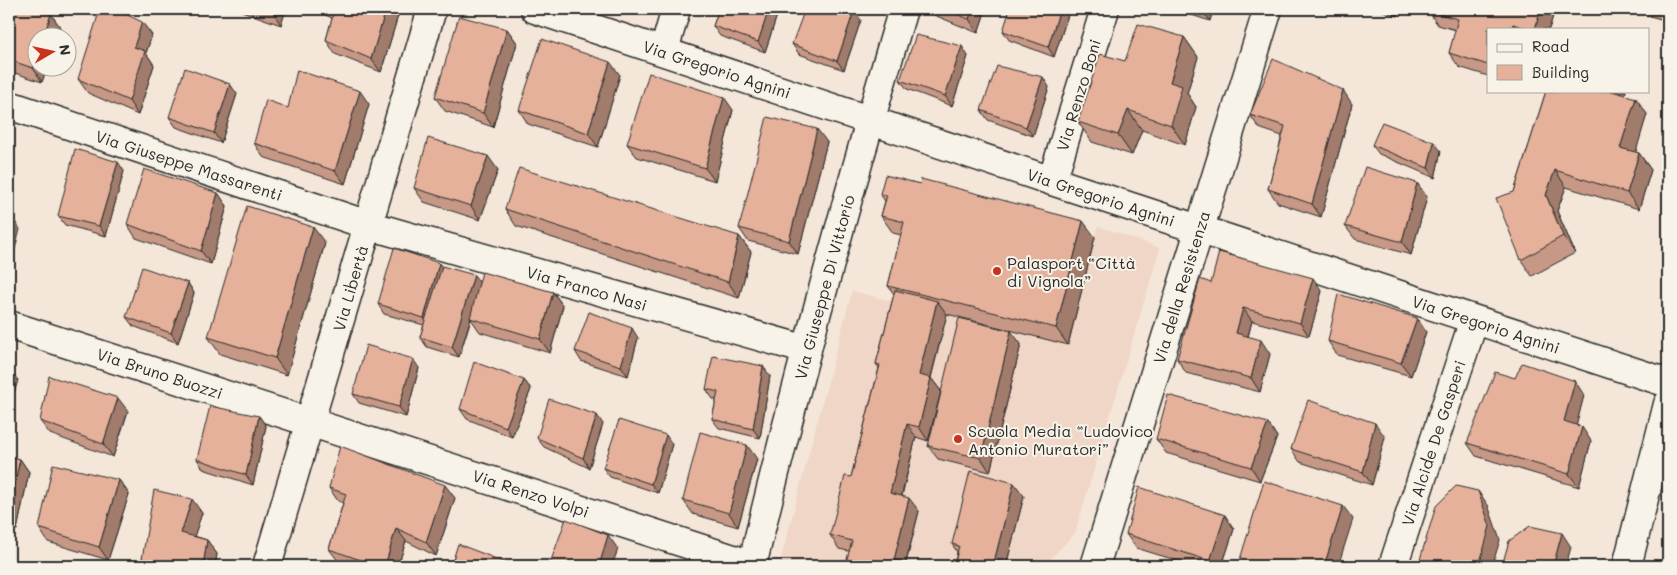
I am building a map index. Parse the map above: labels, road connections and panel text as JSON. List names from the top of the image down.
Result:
{
  "streets": {
    "street": [
      "Via Gregorio Agnini",
      "Via Renzo Boni",
      "Via Giuseppe Massarenti",
      "Via Giuseppe Di Vittorio",
      "Via della Resistenza",
      "Via Libertà",
      "Via Franco Nasi",
      "Via Bruno Buozzi",
      "Via Alcide De Gasperi",
      "Via Renzo Volpi"
    ]
  },
  "crossings": [
    ["Via Gregorio Agnini", "Via Renzo Boni"],
    ["Via Gregorio Agnini", "Via Giuseppe Di Vittorio"],
    ["Via Gregorio Agnini", "Via della Resistenza"],
    ["Via Gregorio Agnini", "Via Alcide De Gasperi"],
    ["Via Giuseppe Massarenti", "Via Libertà"],
    ["Via Giuseppe Massarenti", "Via Franco Nasi"],
    ["Via Giuseppe Di Vittorio", "Via Franco Nasi"],
    ["Via Giuseppe Di Vittorio", "Via Renzo Volpi"],
    ["Via Libertà", "Via Franco Nasi"],
    ["Via Libertà", "Via Bruno Buozzi"],
    ["Via Libertà", "Via Renzo Volpi"],
    ["Via Bruno Buozzi", "Via Renzo Volpi"]
  ],
  "places": ["Palasport “Città di Vignola”", "Scuola Media “Ludovico Antonio Muratori”"],
  "legend": ["Road", "Building"],
  "north": "right"
}
